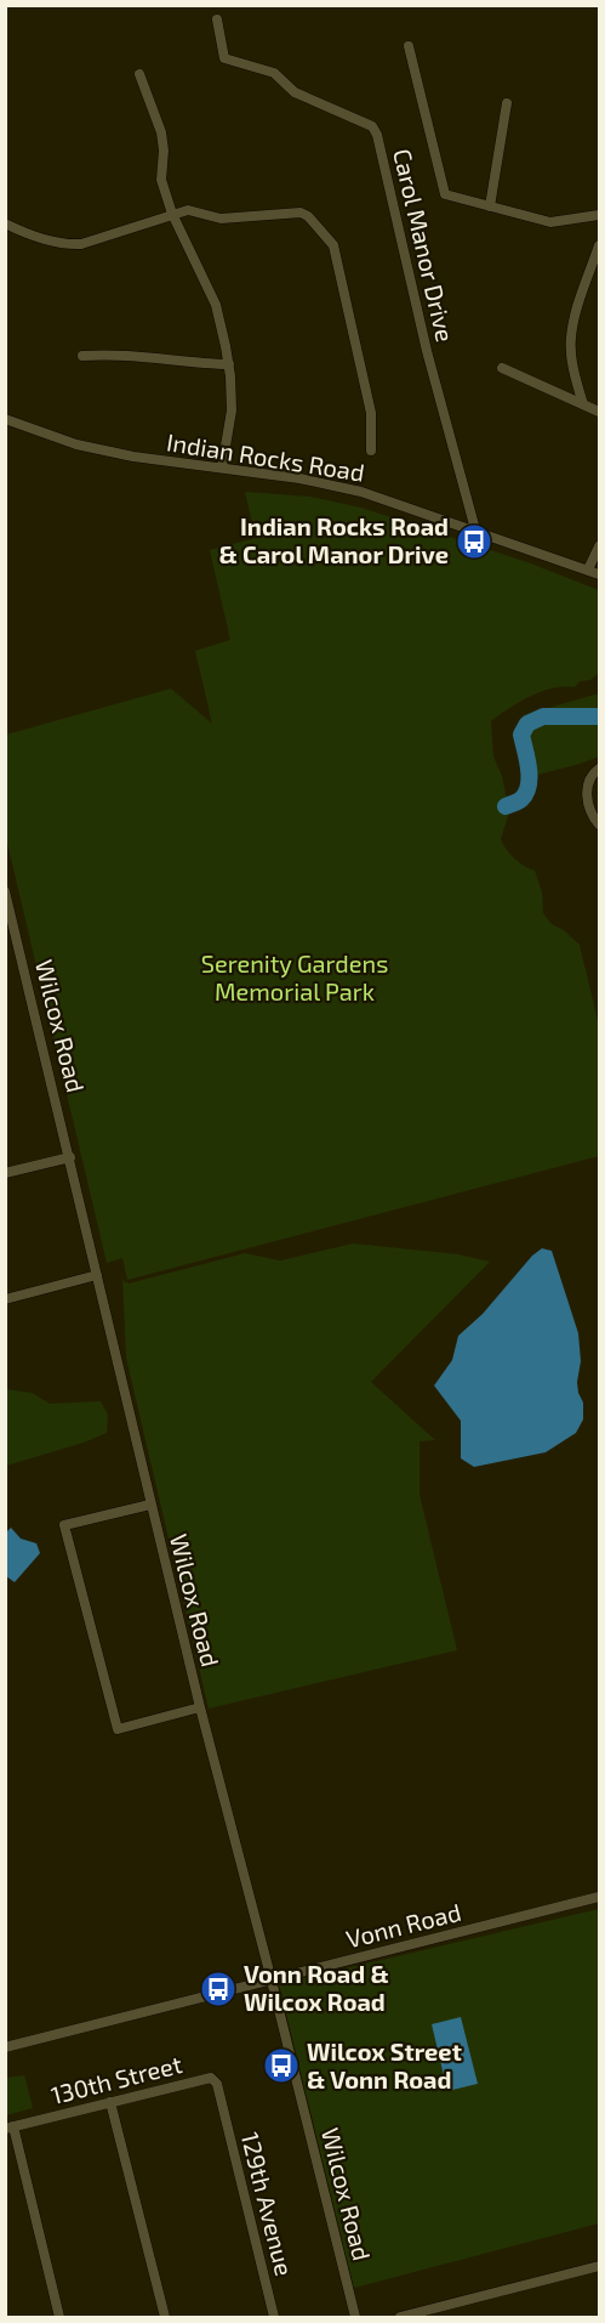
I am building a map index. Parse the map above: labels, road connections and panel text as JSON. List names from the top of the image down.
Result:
{
  "streets": {
    "street": [
      "Carol Manor Drive",
      "Indian Rocks Road",
      "Wilcox Road",
      "Vonn Road",
      "130th Street",
      "129th Avenue"
    ]
  },
  "crossings": [
    ["Carol Manor Drive", "Indian Rocks Road"],
    ["Wilcox Road", "Vonn Road"],
    ["130th Street", "129th Avenue"]
  ],
  "parks": ["Serenity Gardens Memorial Park"],
  "places": {
    "bus stop": ["Indian Rocks Road & Carol Manor Drive", "Vonn Road & Wilcox Road", "Wilcox Street & Vonn Road"]
  }
}
